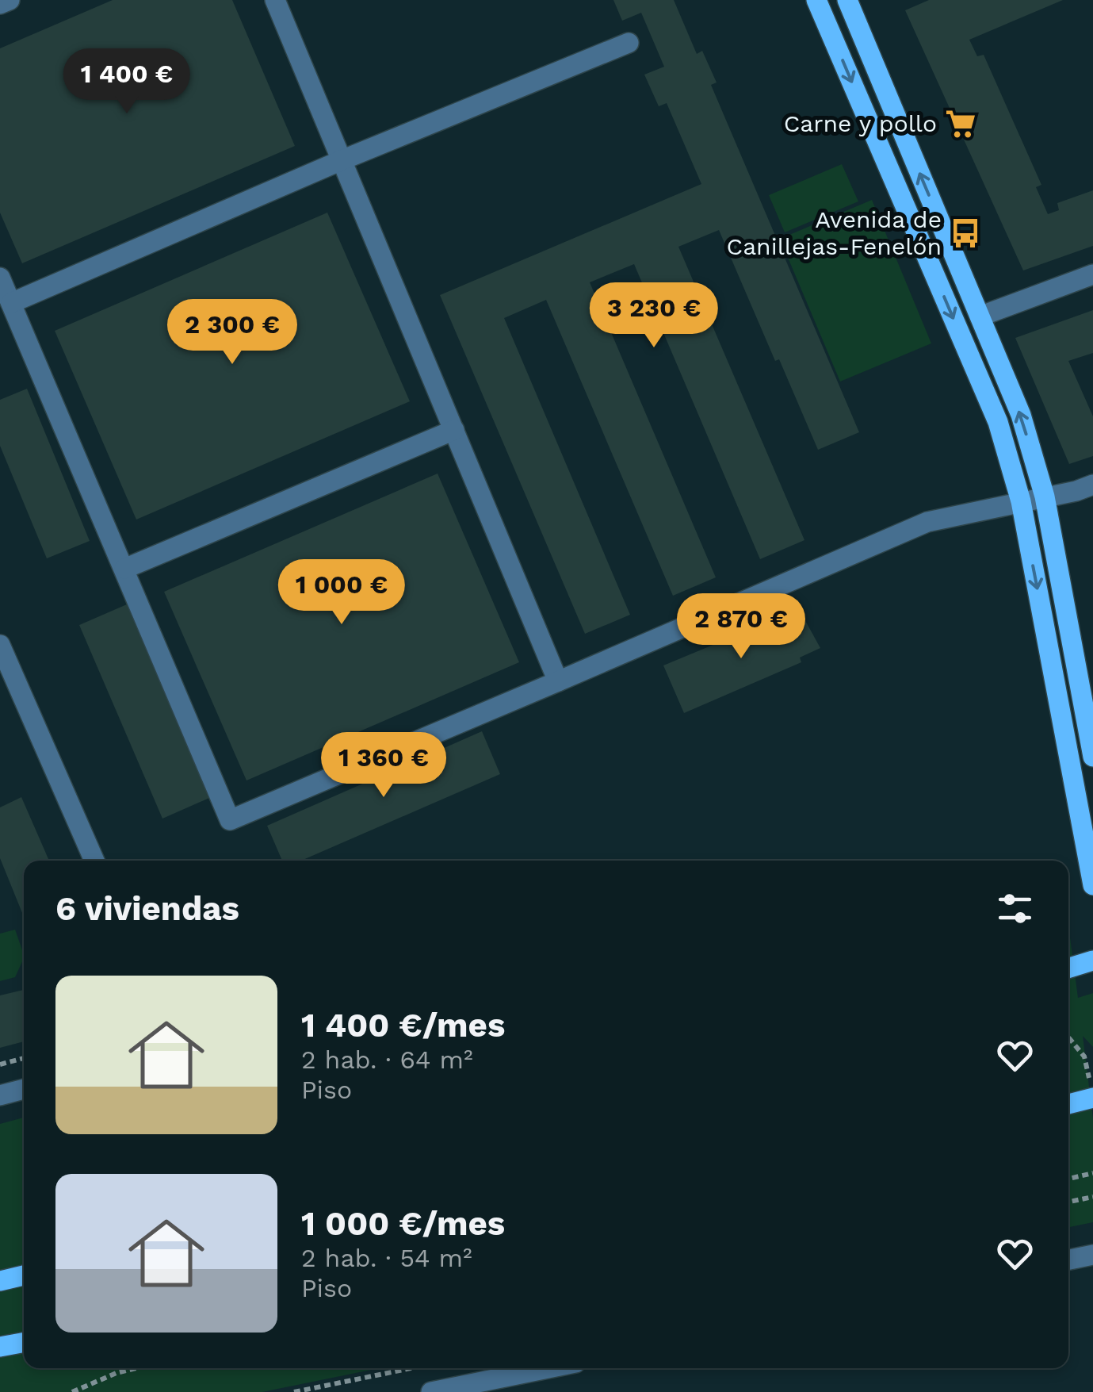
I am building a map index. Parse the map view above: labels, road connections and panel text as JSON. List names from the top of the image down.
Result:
{
  "places": {
    "supermarket": ["Carne y pollo"],
    "bus stop": ["Avenida de Canillejas-Fenelón"]
  },
  "page": {
    "price": [
      "1 400 €",
      "3 230 €",
      "2 300 €",
      "1 000 €",
      "2 870 €",
      "1 360 €"
    ],
    "heading": "6 viviendas",
    "list": [
      {
        "name": "1 400 €/mes",
        "note": "2 hab. · 64 m² · Piso"
      },
      {
        "name": "1 000 €/mes",
        "note": "2 hab. · 54 m² · Piso"
      }
    ]
  }
}
